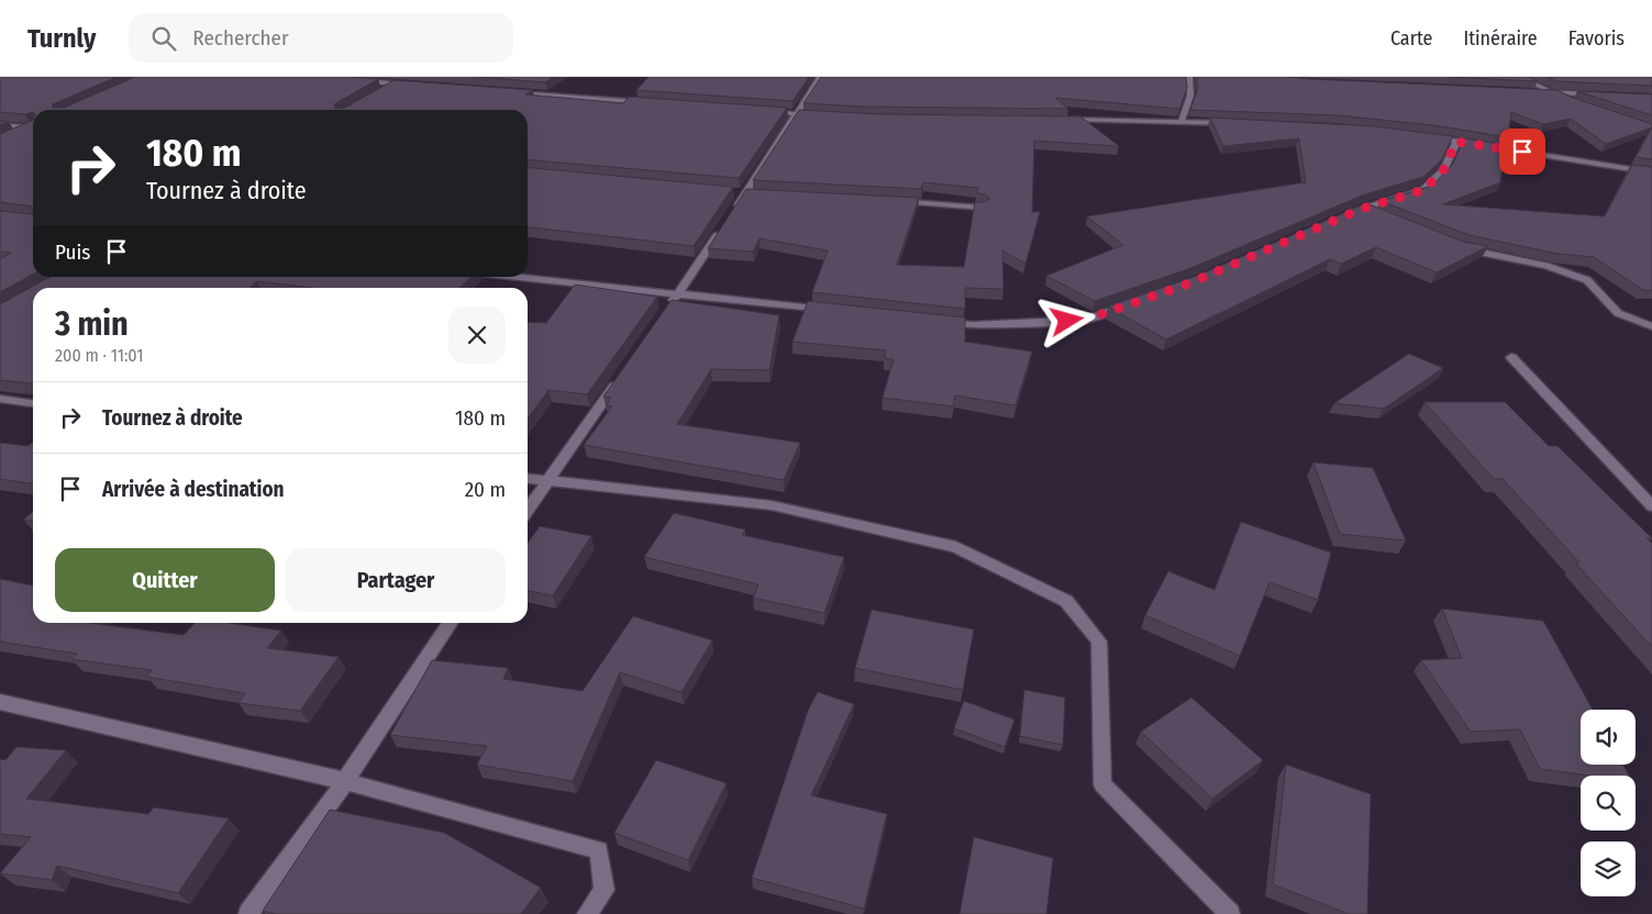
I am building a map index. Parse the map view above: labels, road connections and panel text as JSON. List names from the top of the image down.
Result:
{
  "page": {
    "header": "Turnly",
    "search": "Rechercher",
    "nav": ["Carte", "Itinéraire", "Favoris"],
    "turn": ["180 m", "Tournez à droite"],
    "then": "Puis",
    "heading": ["3 min", "200 m · 11:01"],
    "list": [
      {
        "name": "Tournez à droite",
        "value": "180 m"
      },
      {
        "name": "Arrivée à destination",
        "value": "20 m"
      }
    ],
    "buttons": ["Quitter", "Partager"]
  }
}
